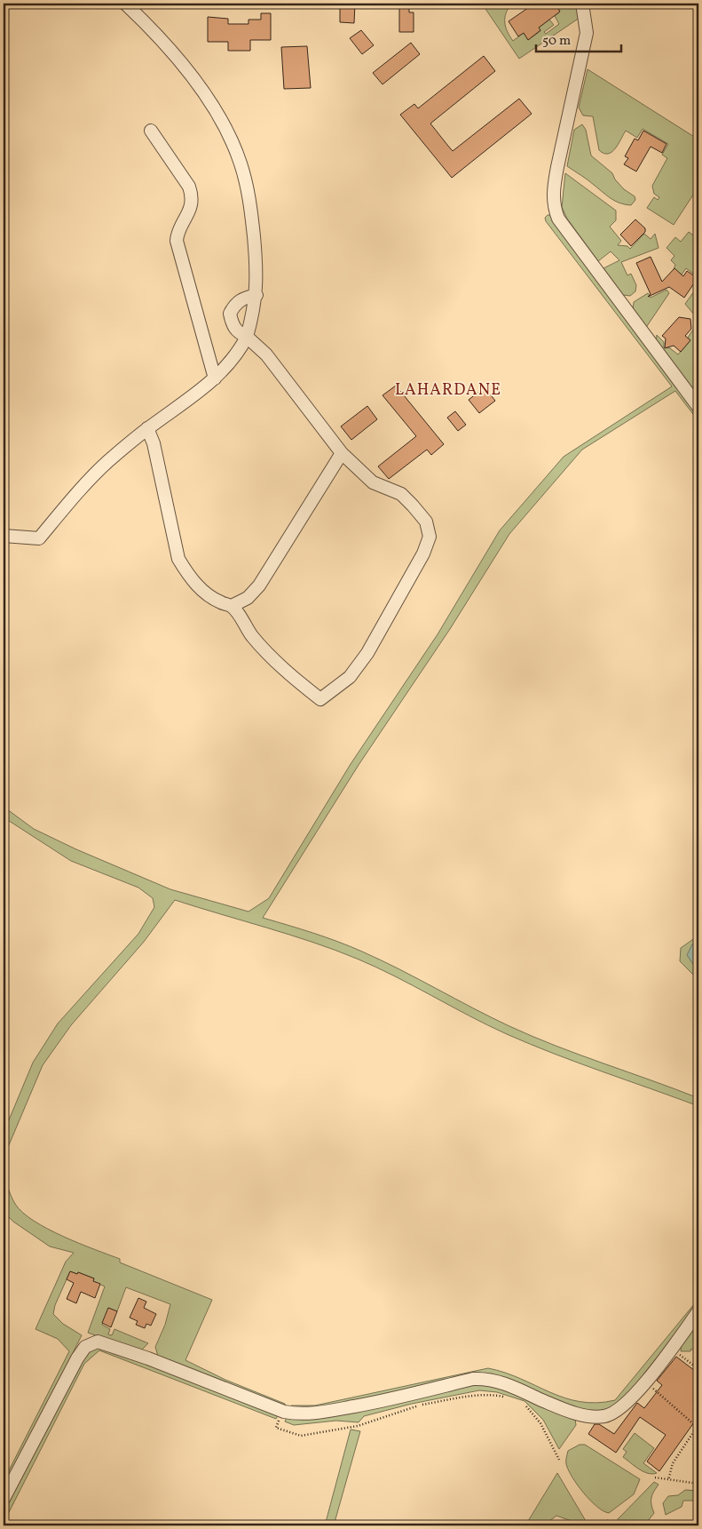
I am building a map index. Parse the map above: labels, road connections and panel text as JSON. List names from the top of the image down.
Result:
{
  "districts": ["LAHARDANE"],
  "scale_bar": "50 m"
}
